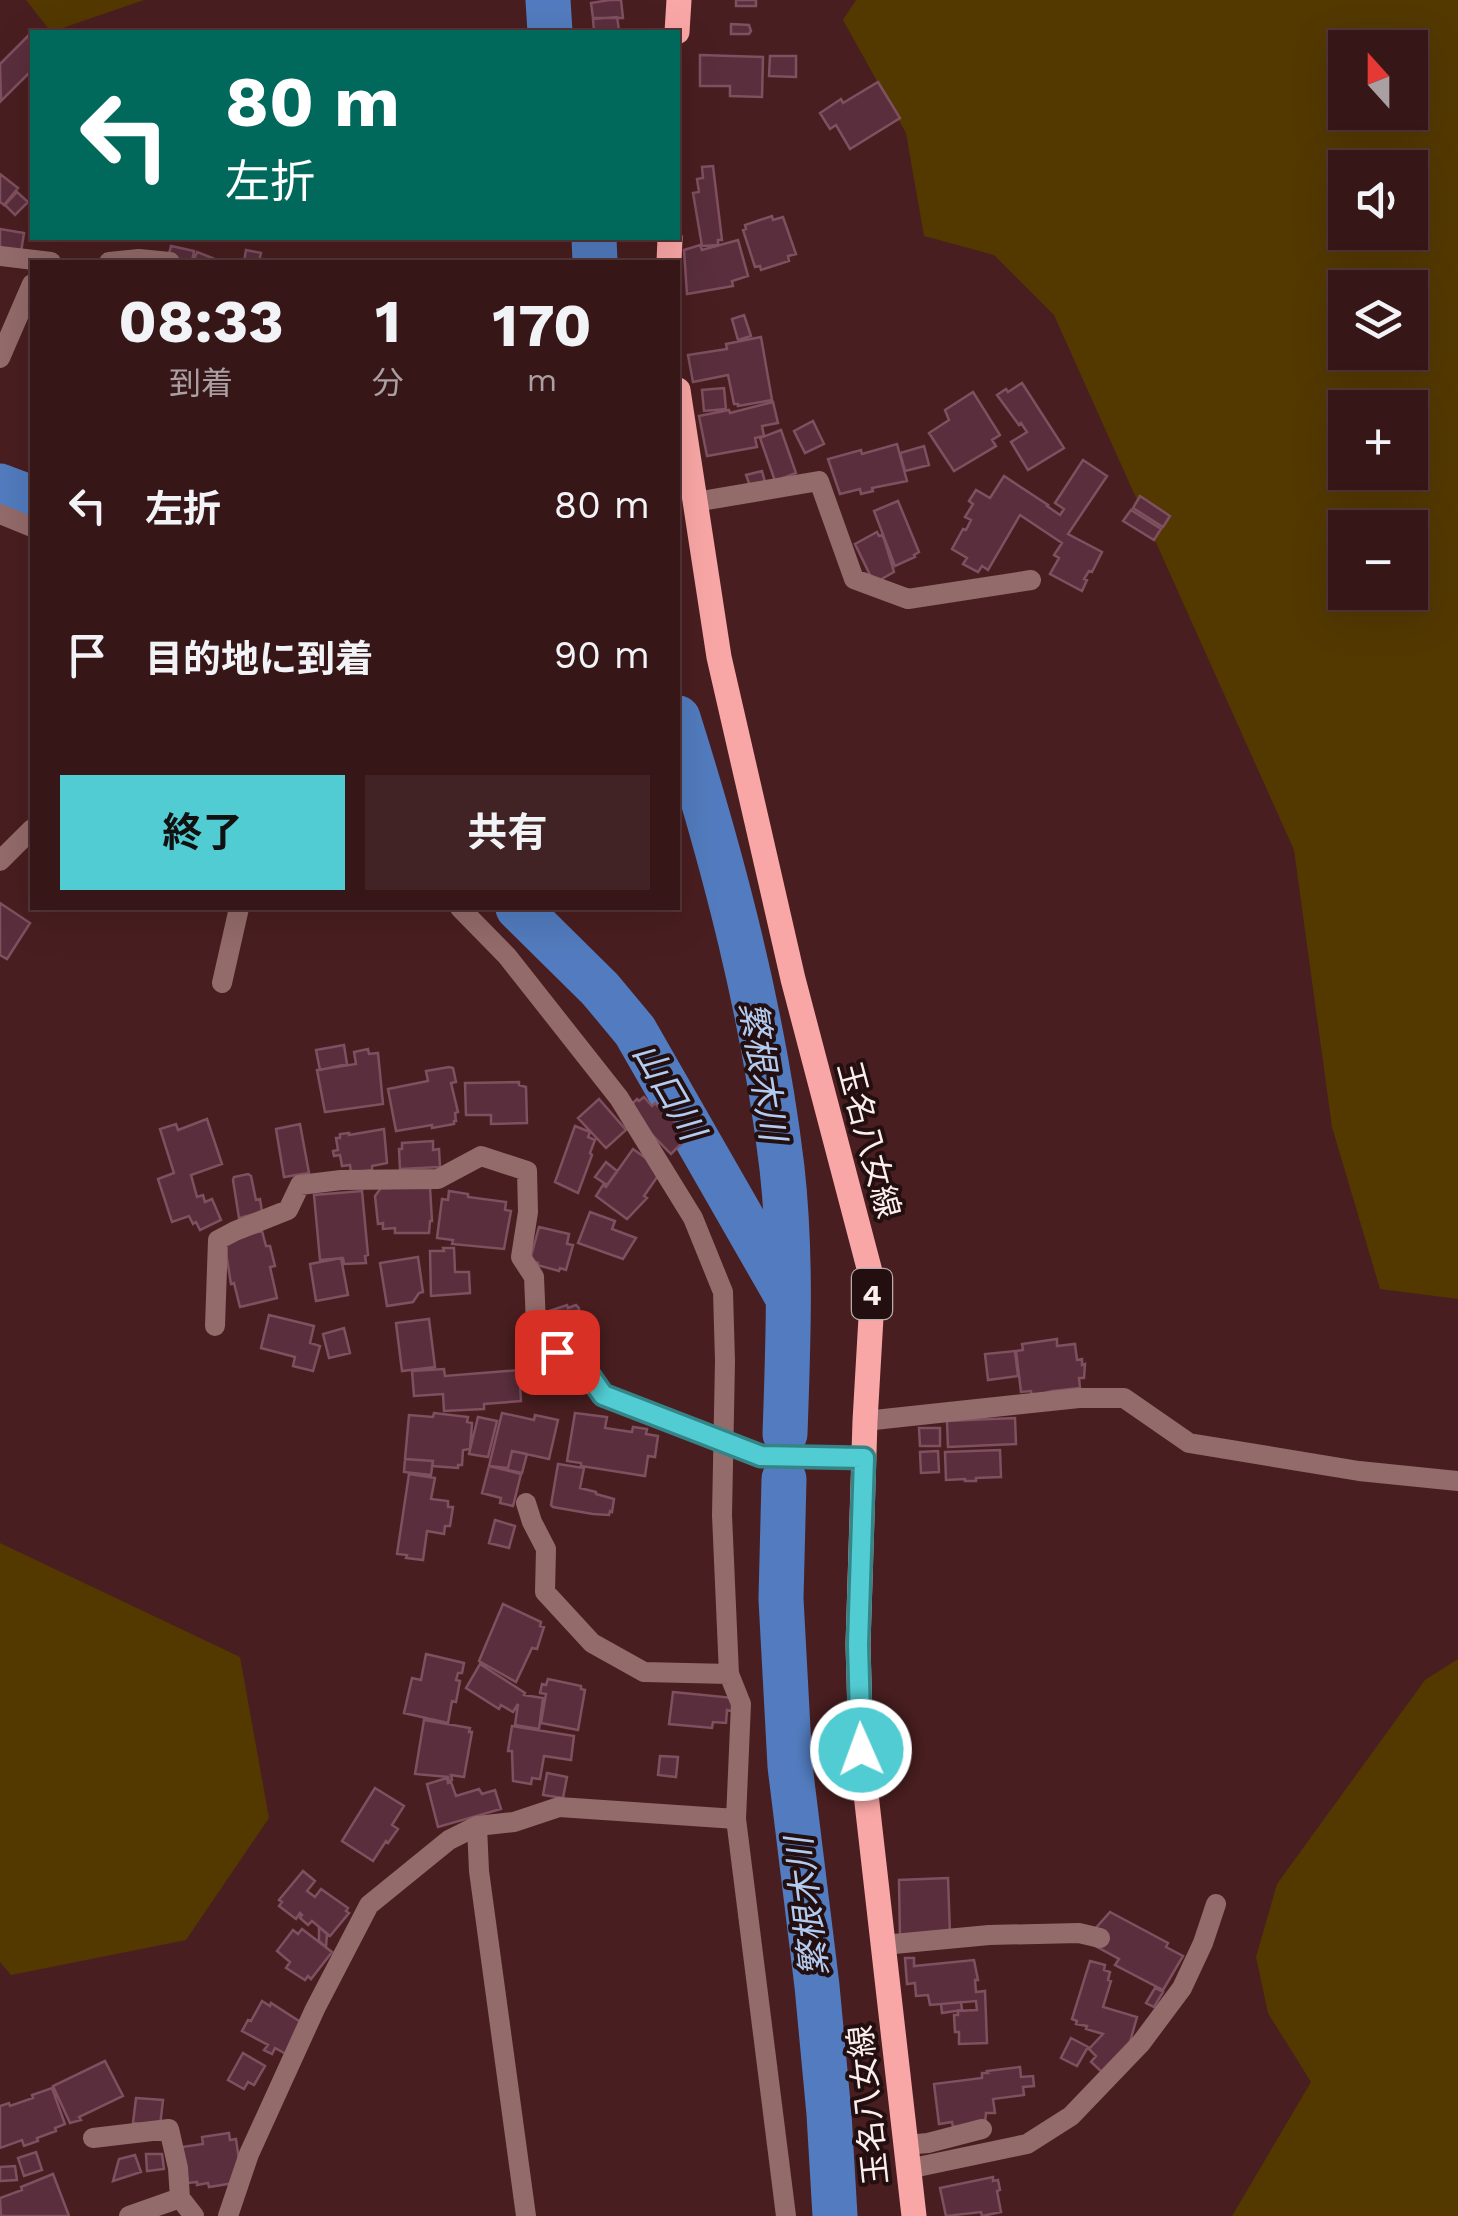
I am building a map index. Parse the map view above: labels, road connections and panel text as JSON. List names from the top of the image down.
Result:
{
  "streets": {
    "main road": ["玉名八女線", "4"]
  },
  "water": ["繁根木川", "山口川"],
  "north": "top",
  "page": {
    "map_buttons": ["+", "−"],
    "turn": ["80 m", "左折"],
    "eta": [
      "08:33",
      "到着",
      "1",
      "分",
      "170",
      "m"
    ],
    "list": [
      {
        "name": "左折",
        "value": "80 m"
      },
      {
        "name": "目的地に到着",
        "value": "90 m"
      }
    ],
    "buttons": ["終了", "共有"]
  }
}
